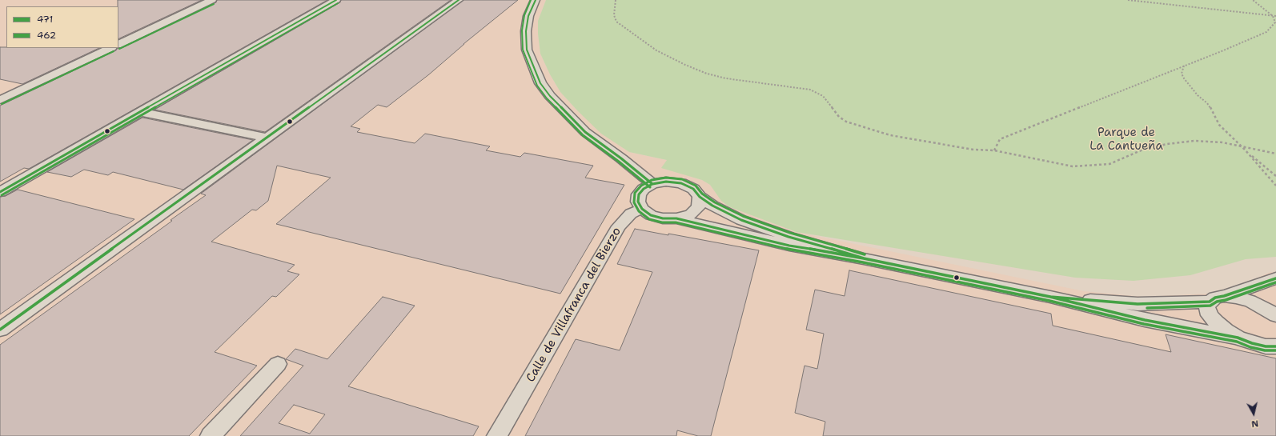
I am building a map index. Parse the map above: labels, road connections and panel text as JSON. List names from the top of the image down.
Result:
{
  "streets": {
    "street": ["Calle de Villafranca del Bierzo"]
  },
  "parks": ["Parque de La Cantueña"],
  "lines": ["transit line 471", "transit line 462"],
  "legend": ["471", "462"],
  "north": "bottom"
}
